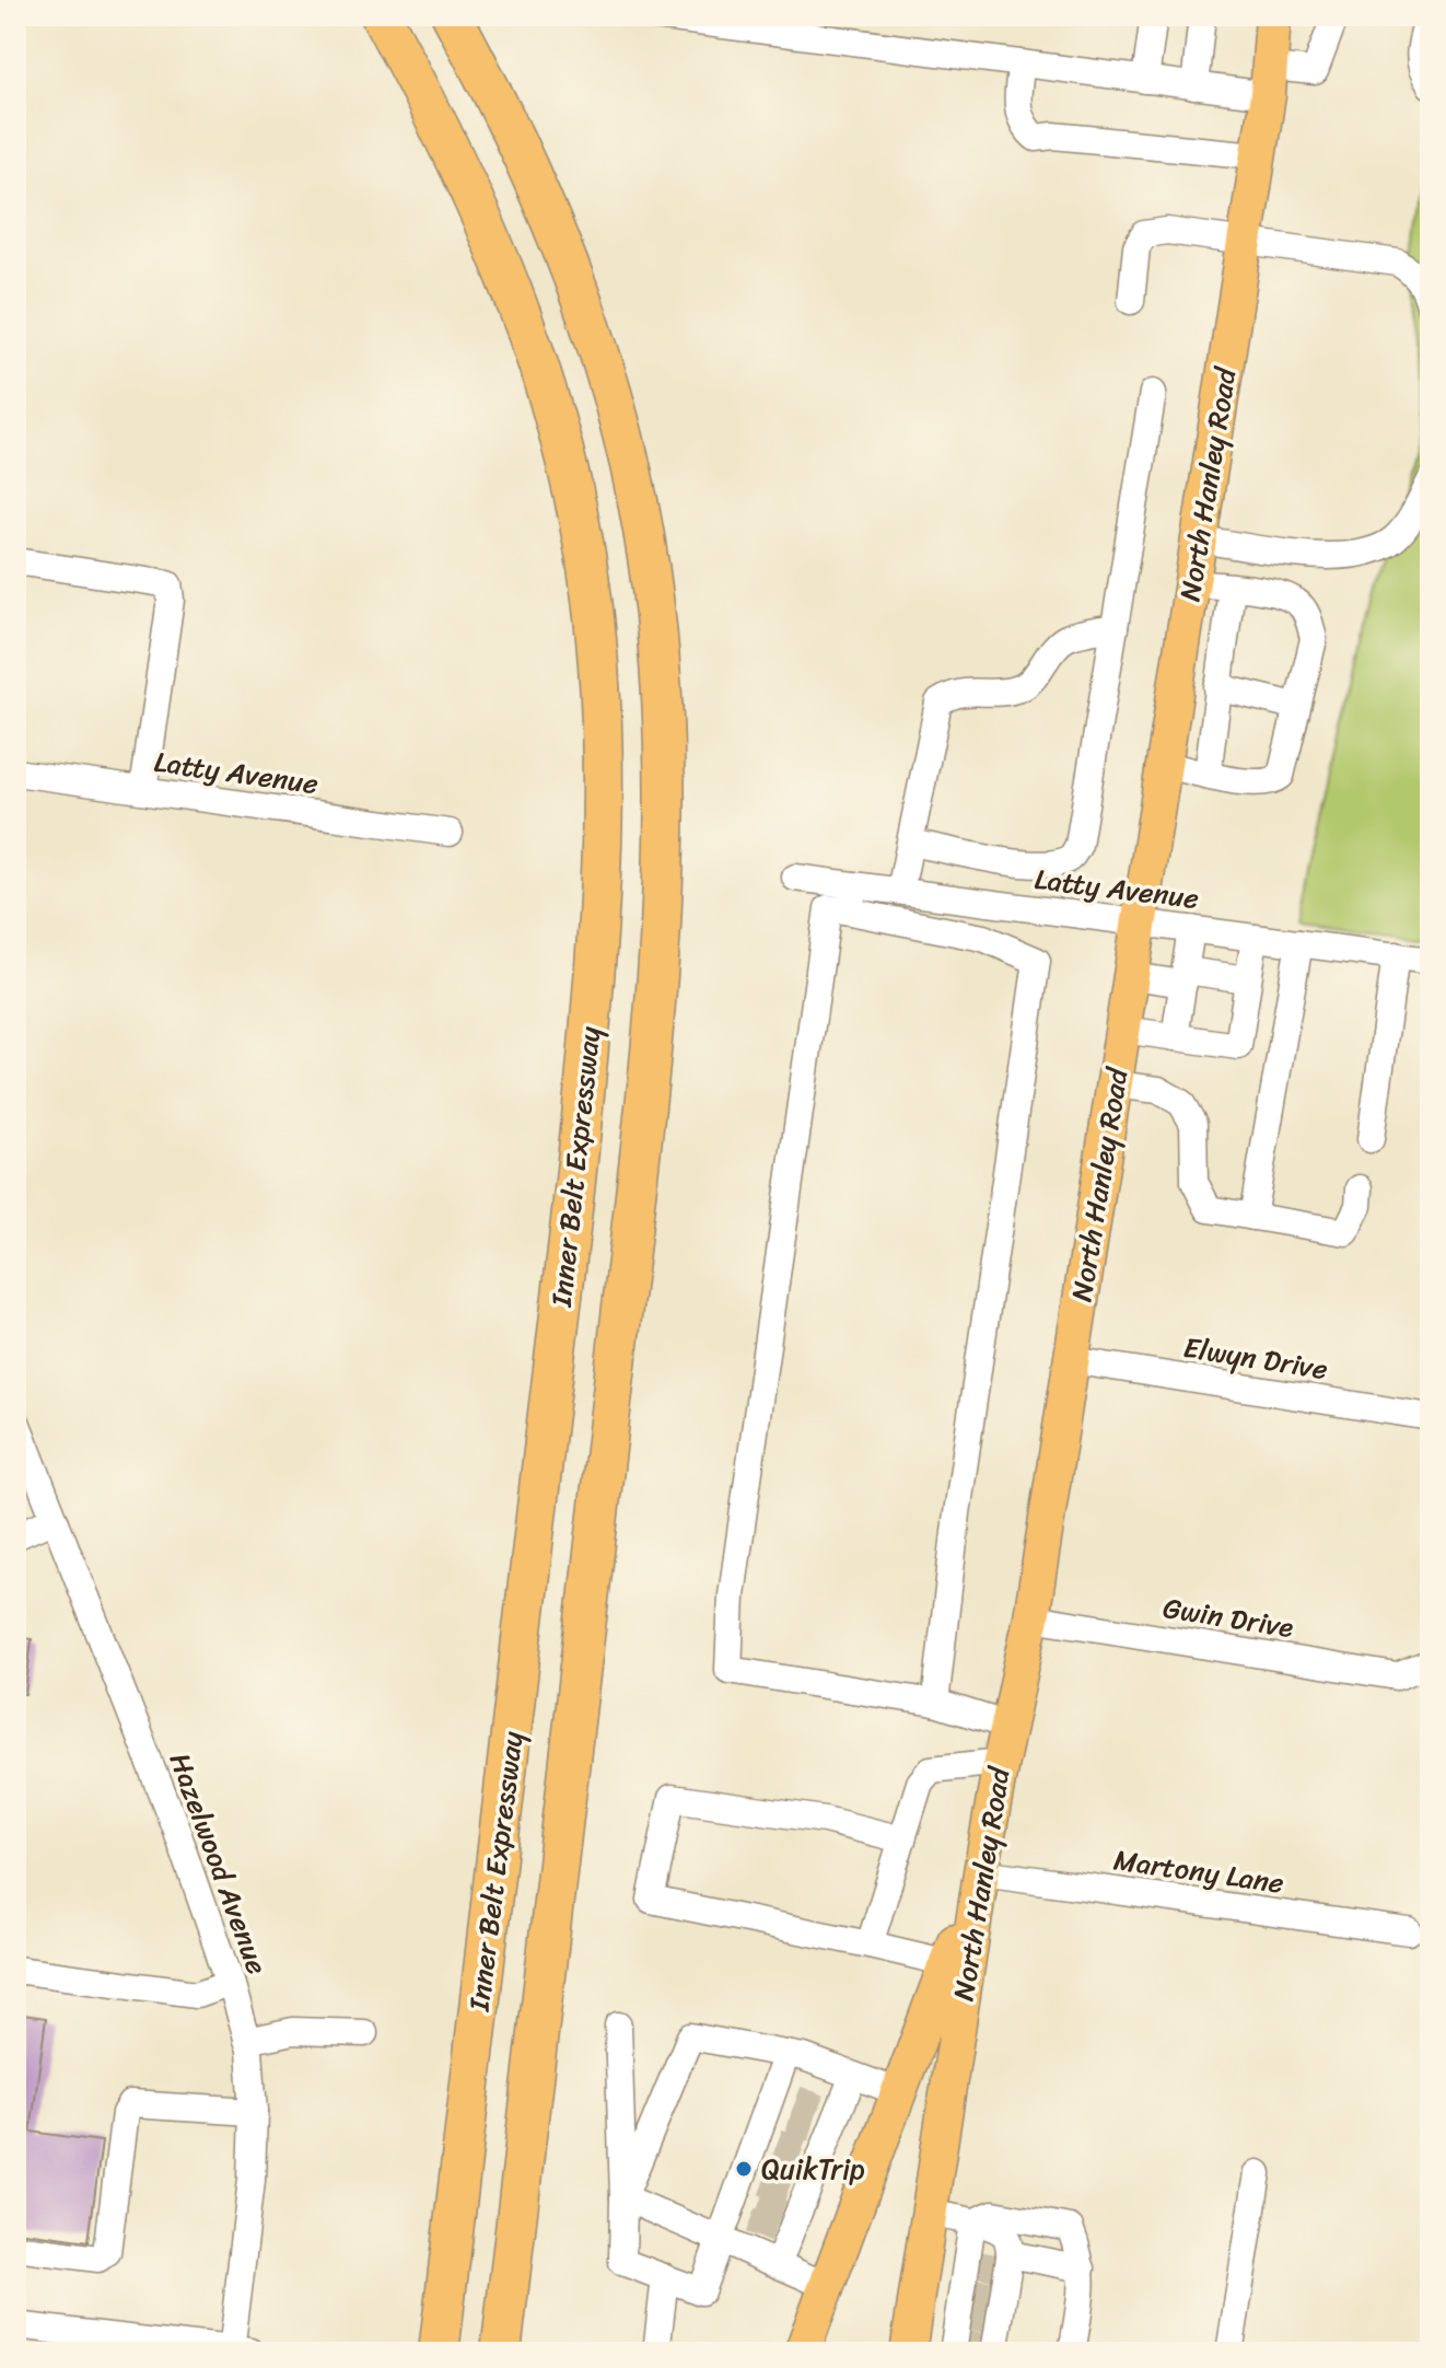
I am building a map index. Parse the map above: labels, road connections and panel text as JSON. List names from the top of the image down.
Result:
{
  "streets": {
    "highway": ["Inner Belt Expressway"],
    "main road": ["North Hanley Road"],
    "street": [
      "Latty Avenue",
      "Elwyn Drive",
      "Gwin Drive",
      "Hazelwood Avenue",
      "Martony Lane"
    ]
  },
  "crossings": [
    ["North Hanley Road", "Latty Avenue"],
    ["North Hanley Road", "Elwyn Drive"],
    ["North Hanley Road", "Gwin Drive"],
    ["North Hanley Road", "Martony Lane"]
  ],
  "places": ["QuikTrip"]
}
